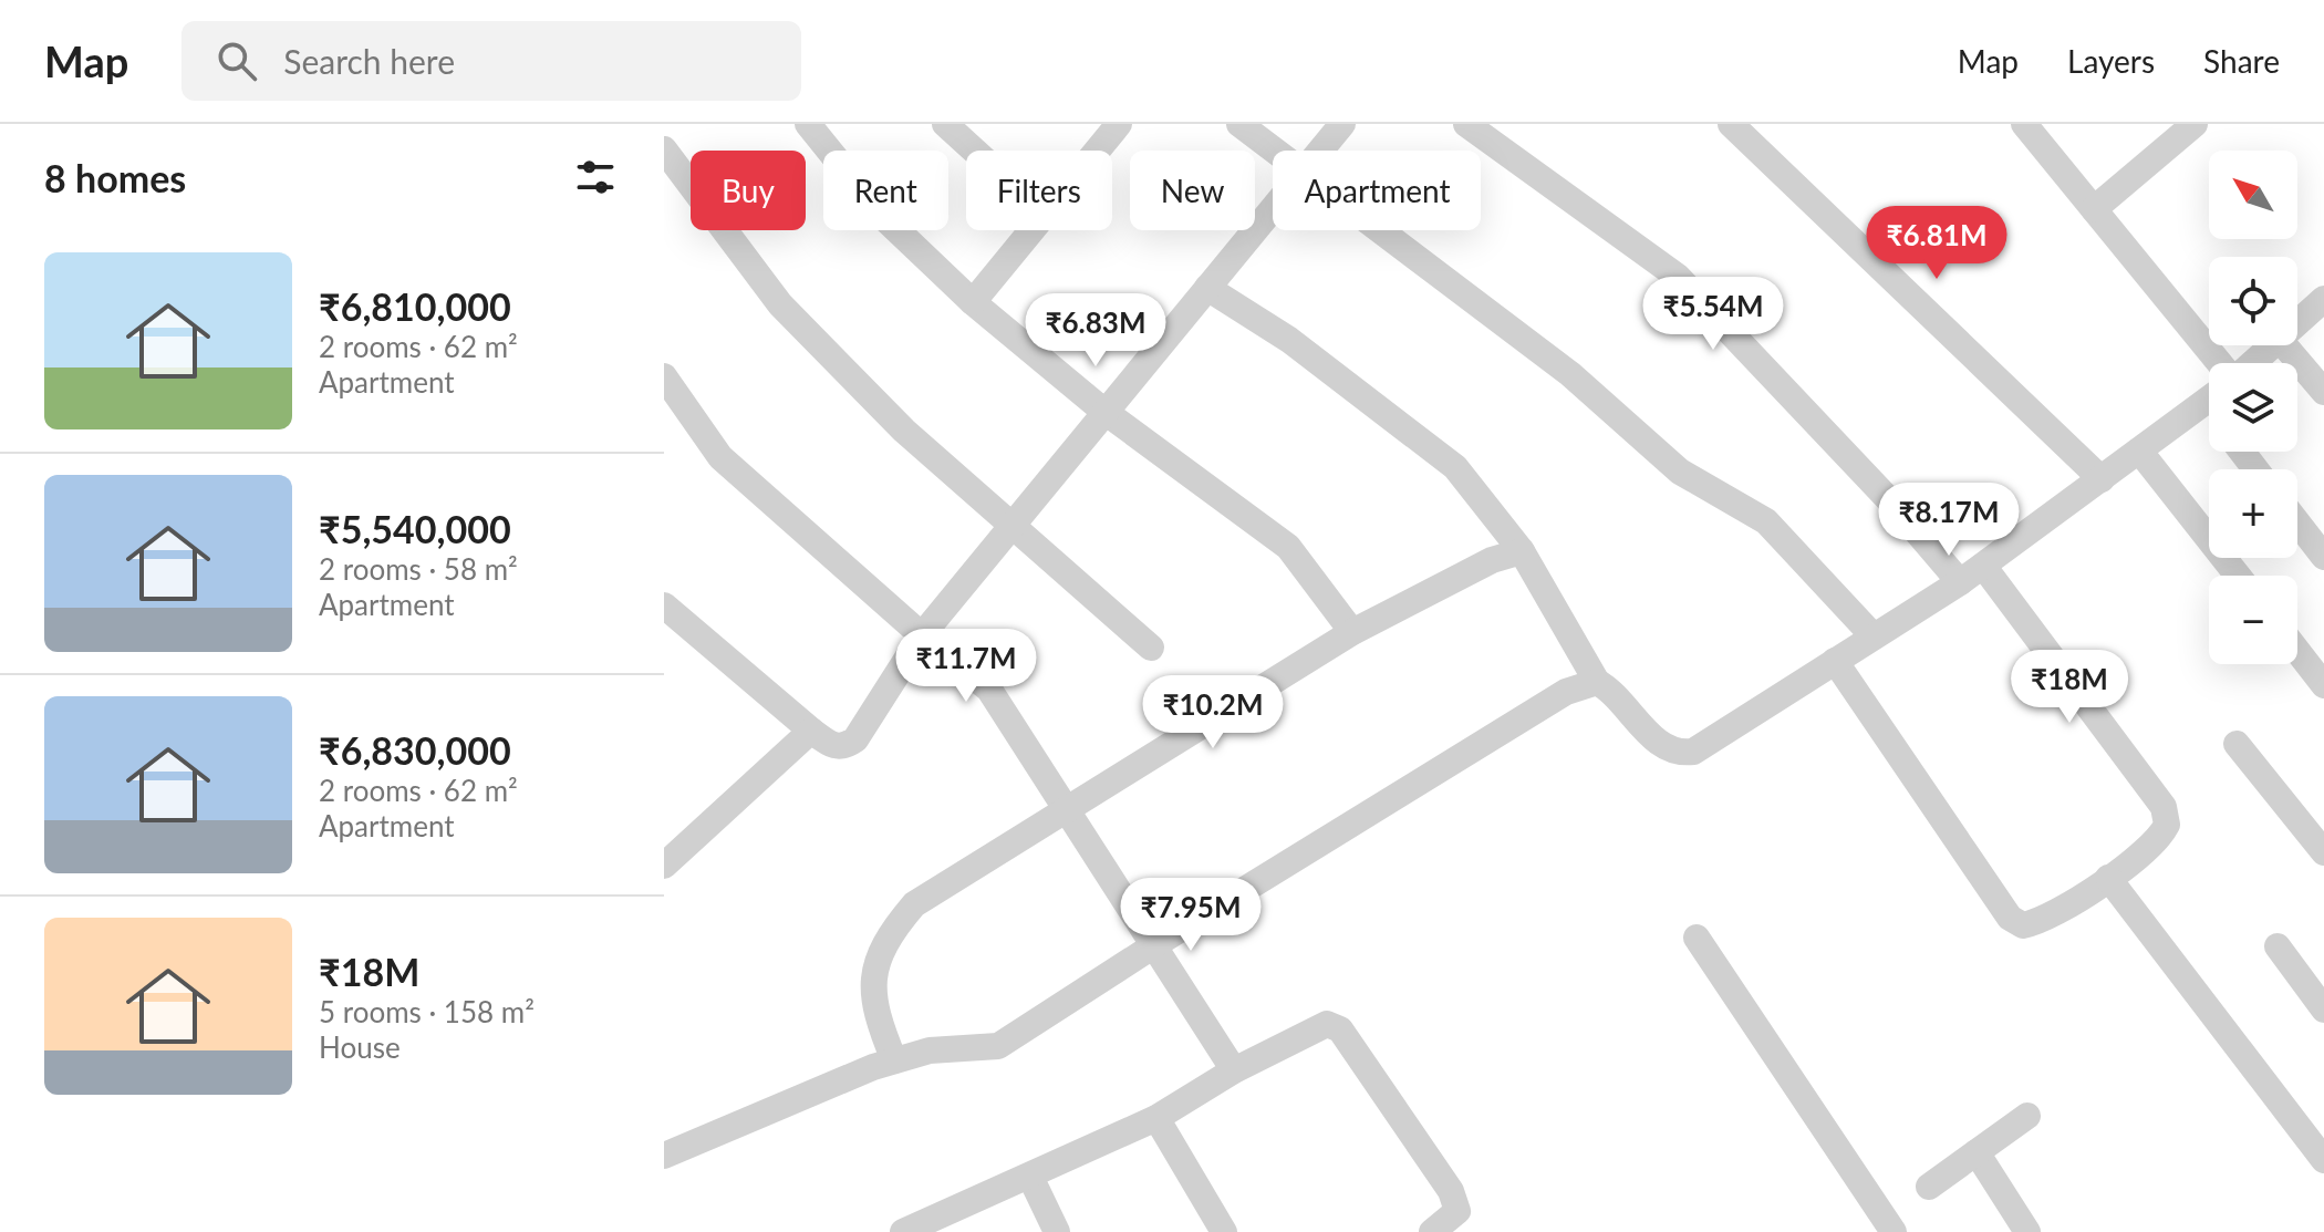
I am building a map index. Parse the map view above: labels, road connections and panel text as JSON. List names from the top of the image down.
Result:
{
  "north": "top left",
  "page": {
    "header": "Map",
    "search": "Search here",
    "nav": ["Map", "Layers", "Share"],
    "heading": "8 homes",
    "map_buttons": ["+", "−"],
    "chip": [
      "Buy",
      "Rent",
      "Filters",
      "New",
      "Apartment"
    ],
    "price": [
      "₹6.81M",
      "₹5.54M",
      "₹6.83M",
      "₹8.17M",
      "₹11.7M",
      "₹18M",
      "₹10.2M",
      "₹7.95M"
    ],
    "list": [
      {
        "name": "₹6,810,000",
        "note": "2 rooms · 62 m² · Apartment"
      },
      {
        "name": "₹5,540,000",
        "note": "2 rooms · 58 m² · Apartment"
      },
      {
        "name": "₹6,830,000",
        "note": "2 rooms · 62 m² · Apartment"
      },
      {
        "name": "₹18M",
        "note": "5 rooms · 158 m² · House"
      }
    ]
  }
}
